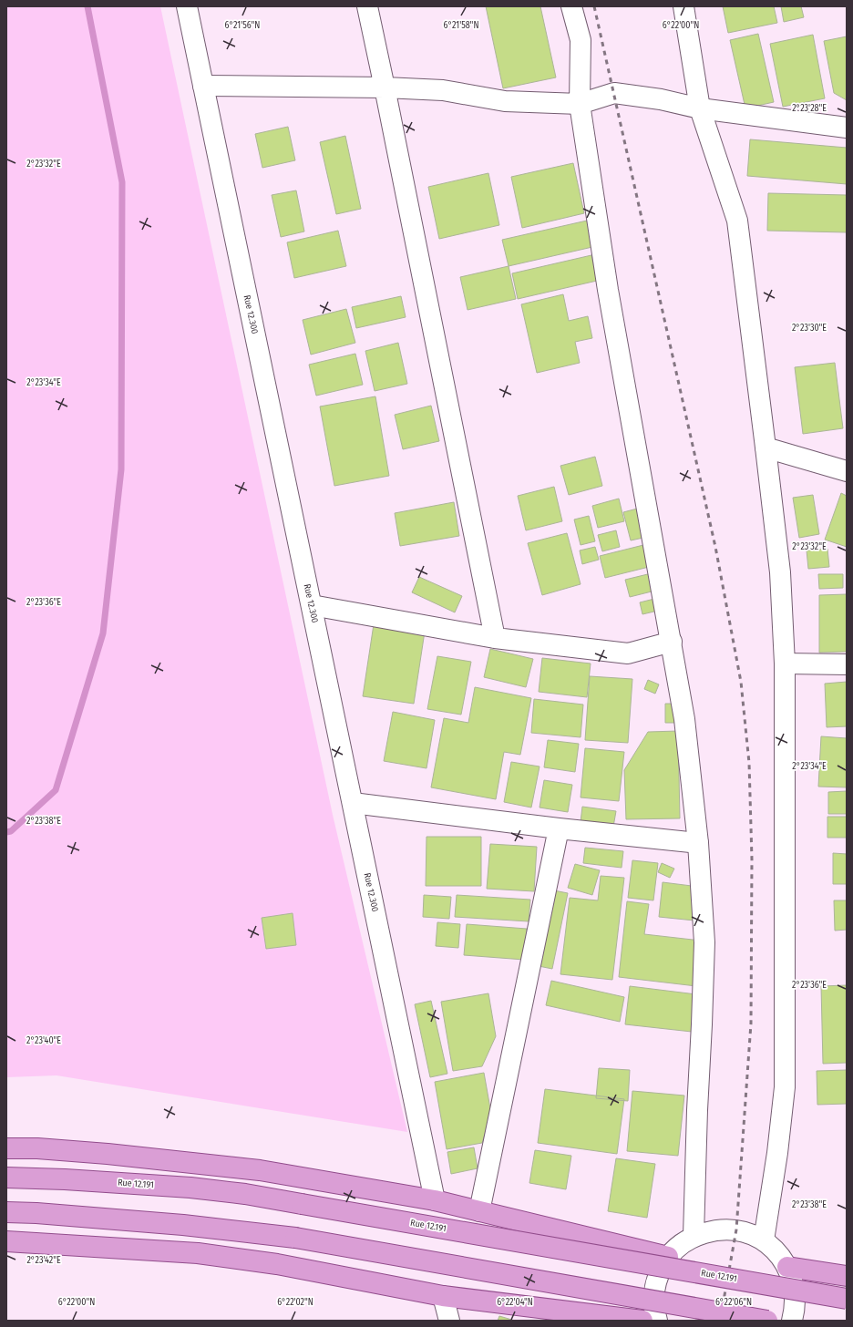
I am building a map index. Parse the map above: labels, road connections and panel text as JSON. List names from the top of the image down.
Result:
{
  "streets": {
    "main road": ["Rue 12.191"],
    "street": ["Rue 12.300"]
  },
  "coordinates": [
    "6°21'56\"N",
    "6°21'58\"N",
    "6°22'00\"N",
    "2°23'28\"E",
    "2°23'32\"E",
    "2°23'30\"E",
    "2°23'34\"E",
    "2°23'36\"E",
    "2°23'38\"E",
    "2°23'40\"E",
    "2°23'42\"E",
    "6°22'02\"N",
    "6°22'04\"N",
    "6°22'06\"N"
  ]
}
